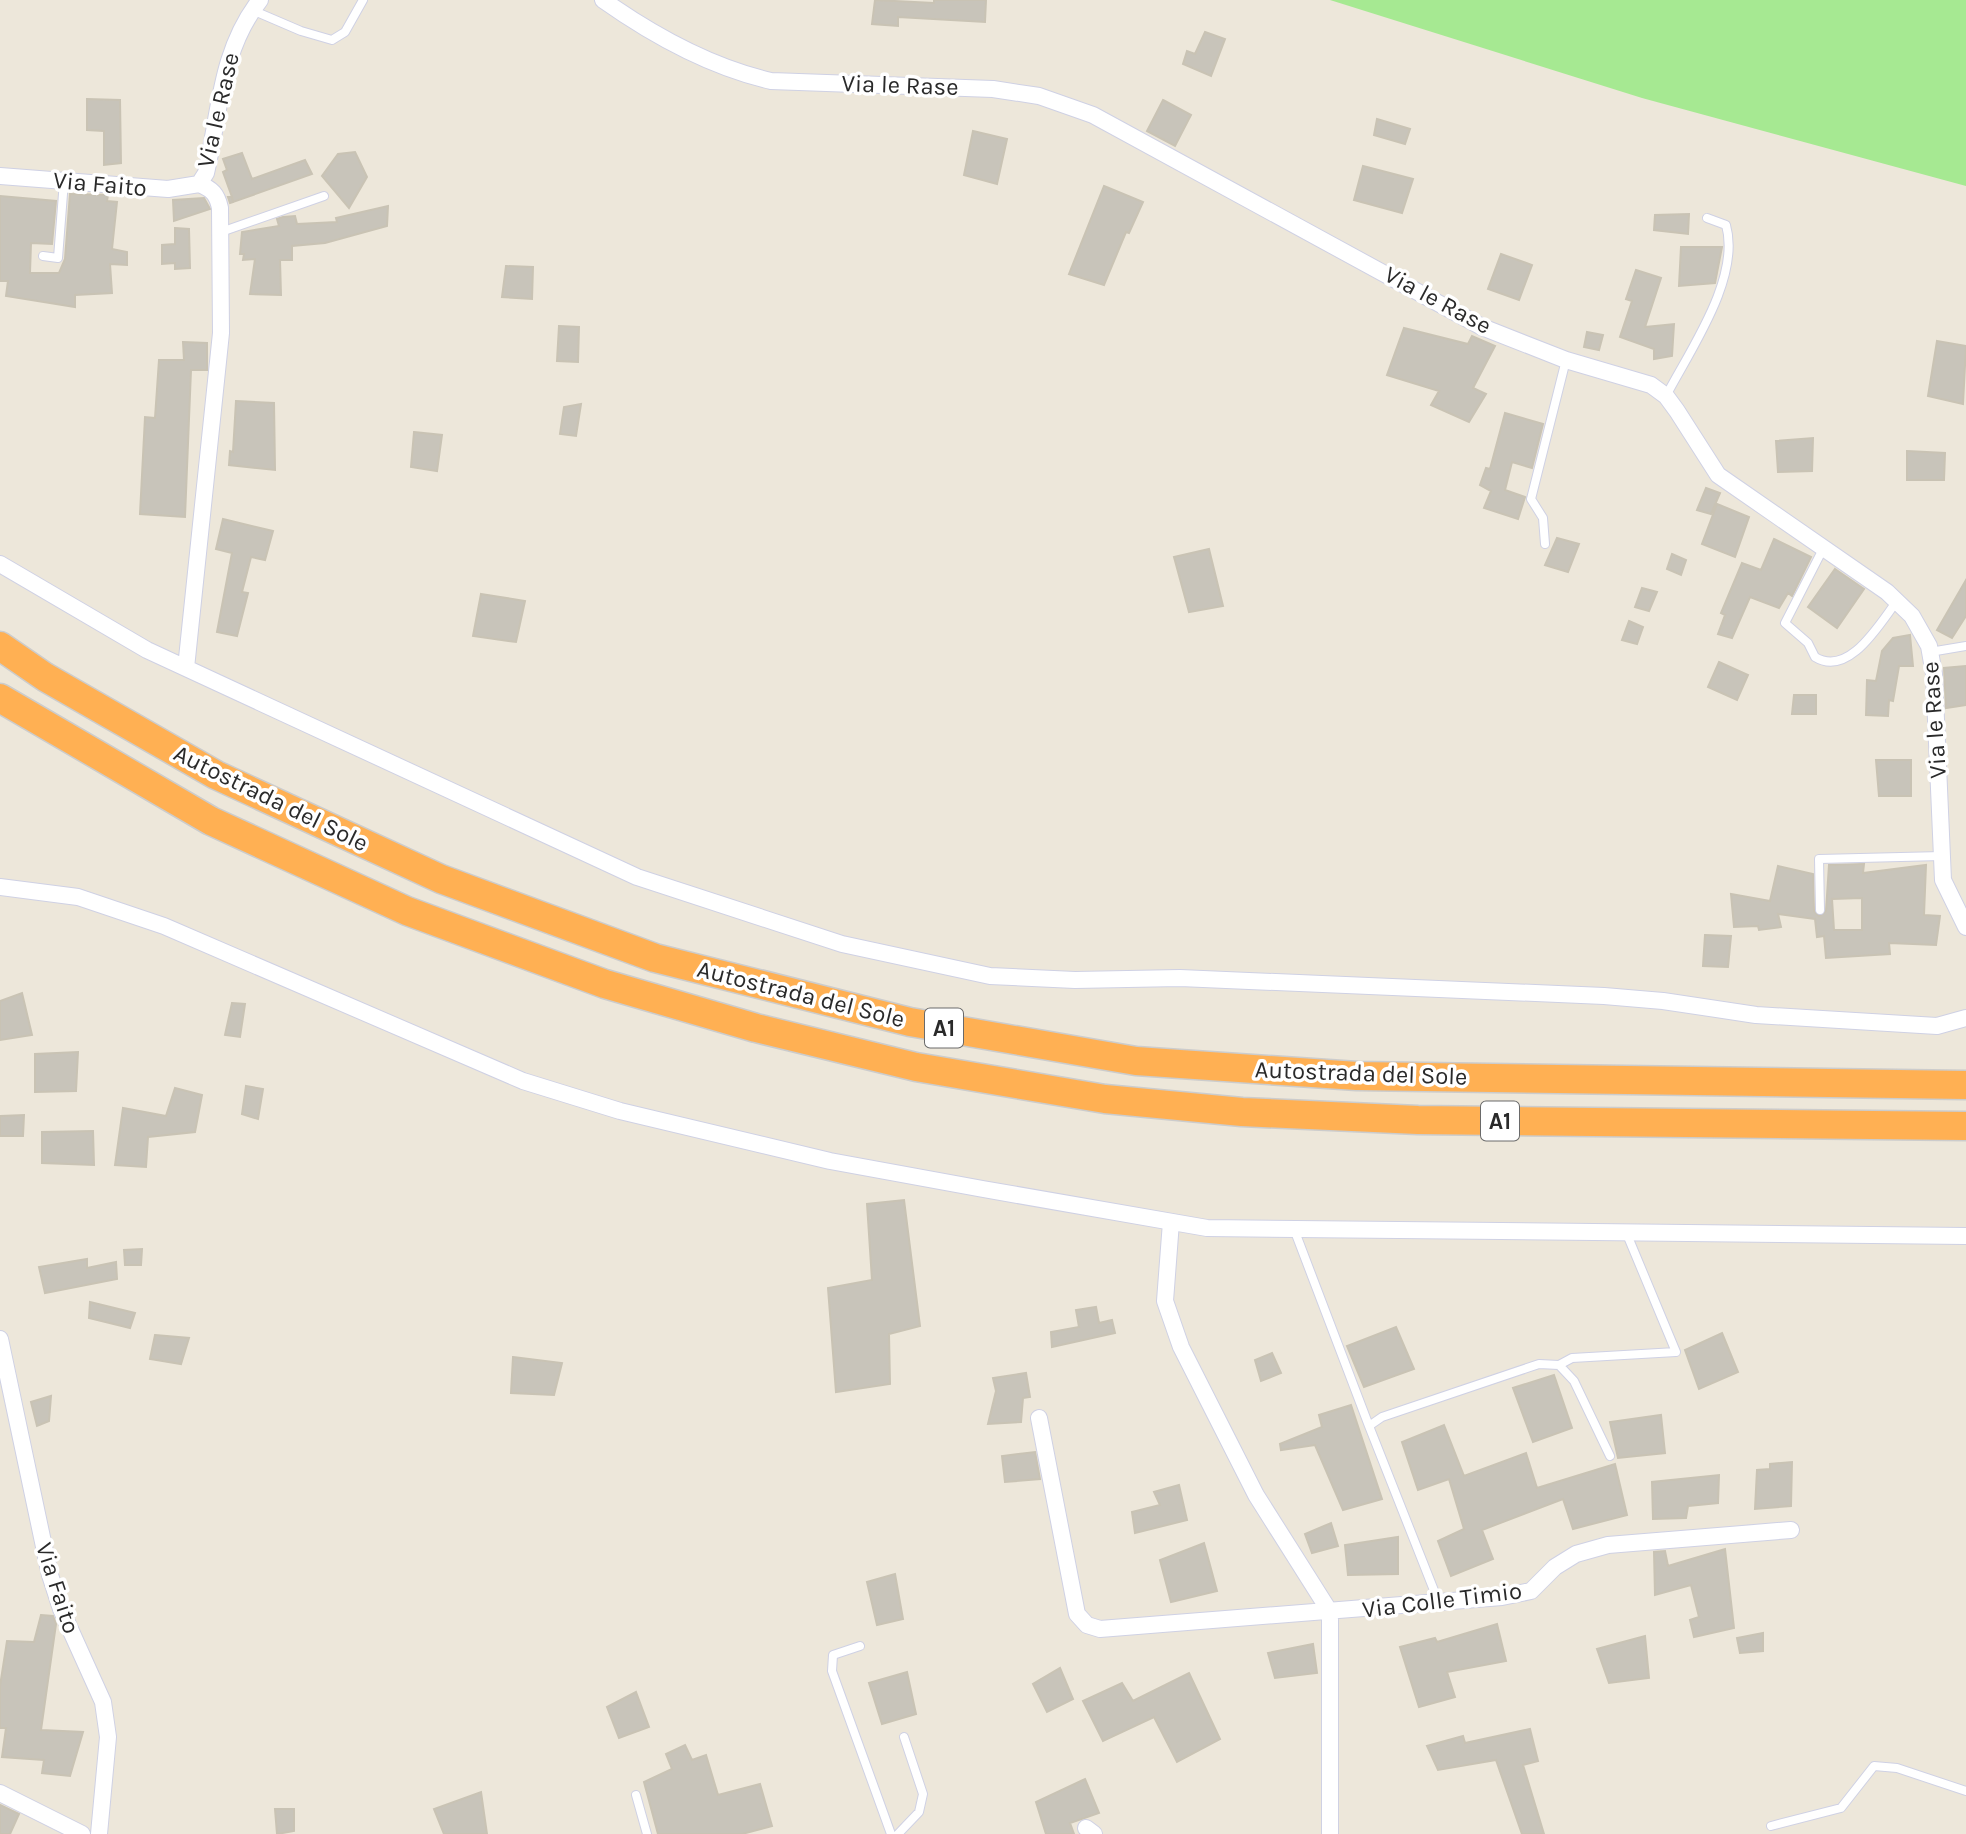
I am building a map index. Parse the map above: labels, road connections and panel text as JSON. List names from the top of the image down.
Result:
{
  "streets": {
    "highway": ["Autostrada del Sole", "A1"],
    "street": ["Via le Rase", "Via Faito", "Via Colle Timio"]
  },
  "crossings": [
    ["Via le Rase", "Via Faito"]
  ]
}
